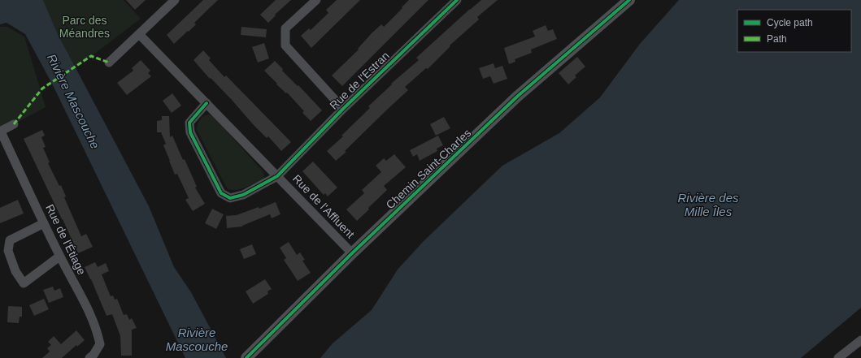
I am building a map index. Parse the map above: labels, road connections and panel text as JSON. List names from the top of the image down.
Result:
{
  "streets": {
    "main road": ["Chemin Saint-Charles"],
    "street": ["Rue de l'Estran", "Rue de l'Affluent", "Rue de l'Étiage"]
  },
  "crossings": [
    ["Rue de l'Estran", "Rue de l'Affluent"],
    ["Chemin Saint-Charles", "Rue de l'Affluent"]
  ],
  "water": ["Rivière Mascouche", "Rivière des Mille Îles"],
  "parks": ["Parc des Méandres"],
  "legend": ["Cycle path", "Path"]
}
